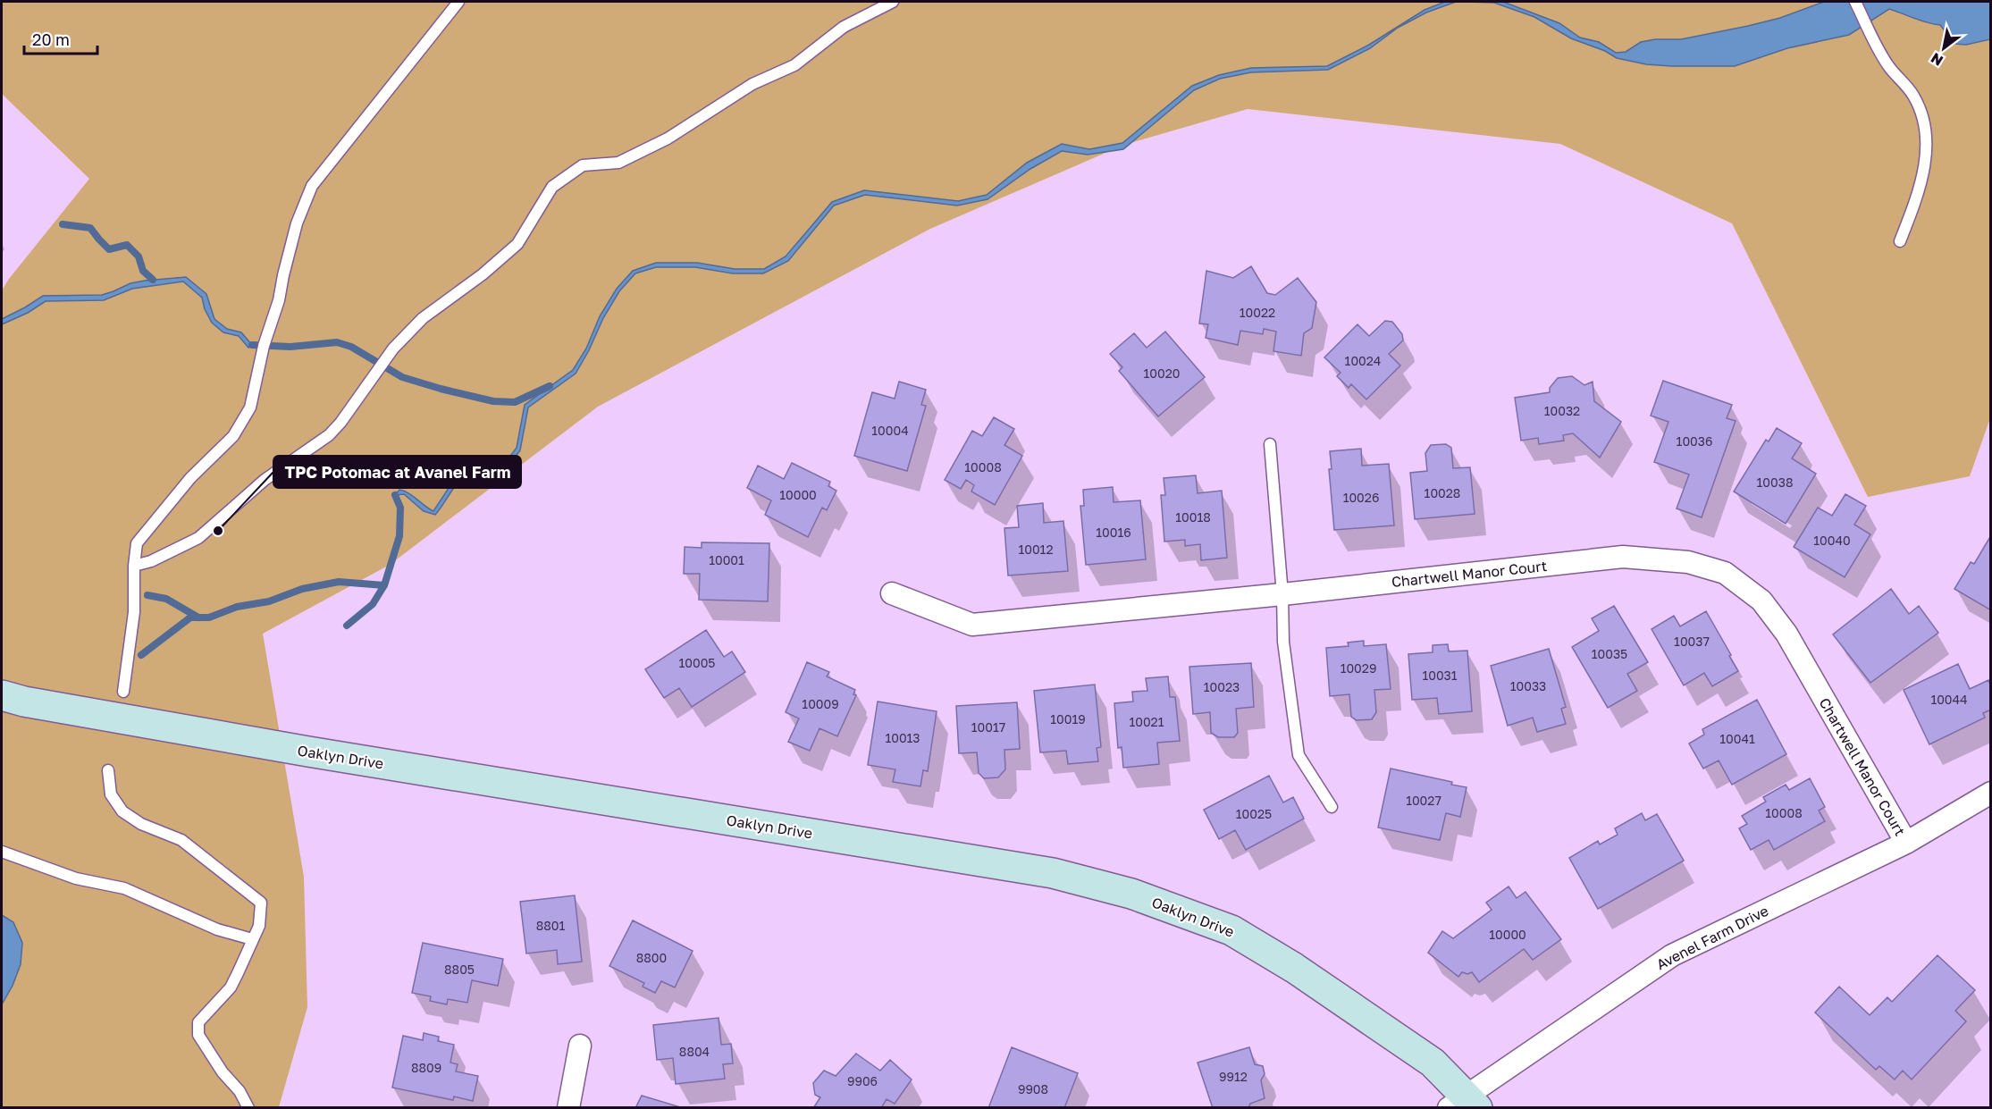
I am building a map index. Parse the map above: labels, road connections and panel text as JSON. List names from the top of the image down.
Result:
{
  "streets": {
    "street": ["Chartwell Manor Court", "Oaklyn Drive", "Avenel Farm Drive"]
  },
  "crossings": [
    ["Chartwell Manor Court", "Avenel Farm Drive"],
    ["Oaklyn Drive", "Avenel Farm Drive"]
  ],
  "places": ["TPC Potomac at Avanel Farm"],
  "house_numbers": [
    "10022",
    "10024",
    "10020",
    "10032",
    "10004",
    "10036",
    "10008",
    "10038",
    "10028",
    "10000",
    "10026",
    "10018",
    "10016",
    "10040",
    "10012",
    "10001",
    "10037",
    "10035",
    "10005",
    "10029",
    "10031",
    "10033",
    "10023",
    "10044",
    "10009",
    "10019",
    "10021",
    "10017",
    "10013",
    "10041",
    "10027",
    "10008",
    "10025",
    "8801",
    "10000",
    "8800",
    "8805",
    "8804",
    "8809",
    "9912",
    "9906",
    "9908"
  ],
  "scale_bar": "20 m",
  "north": "bottom left"
}
